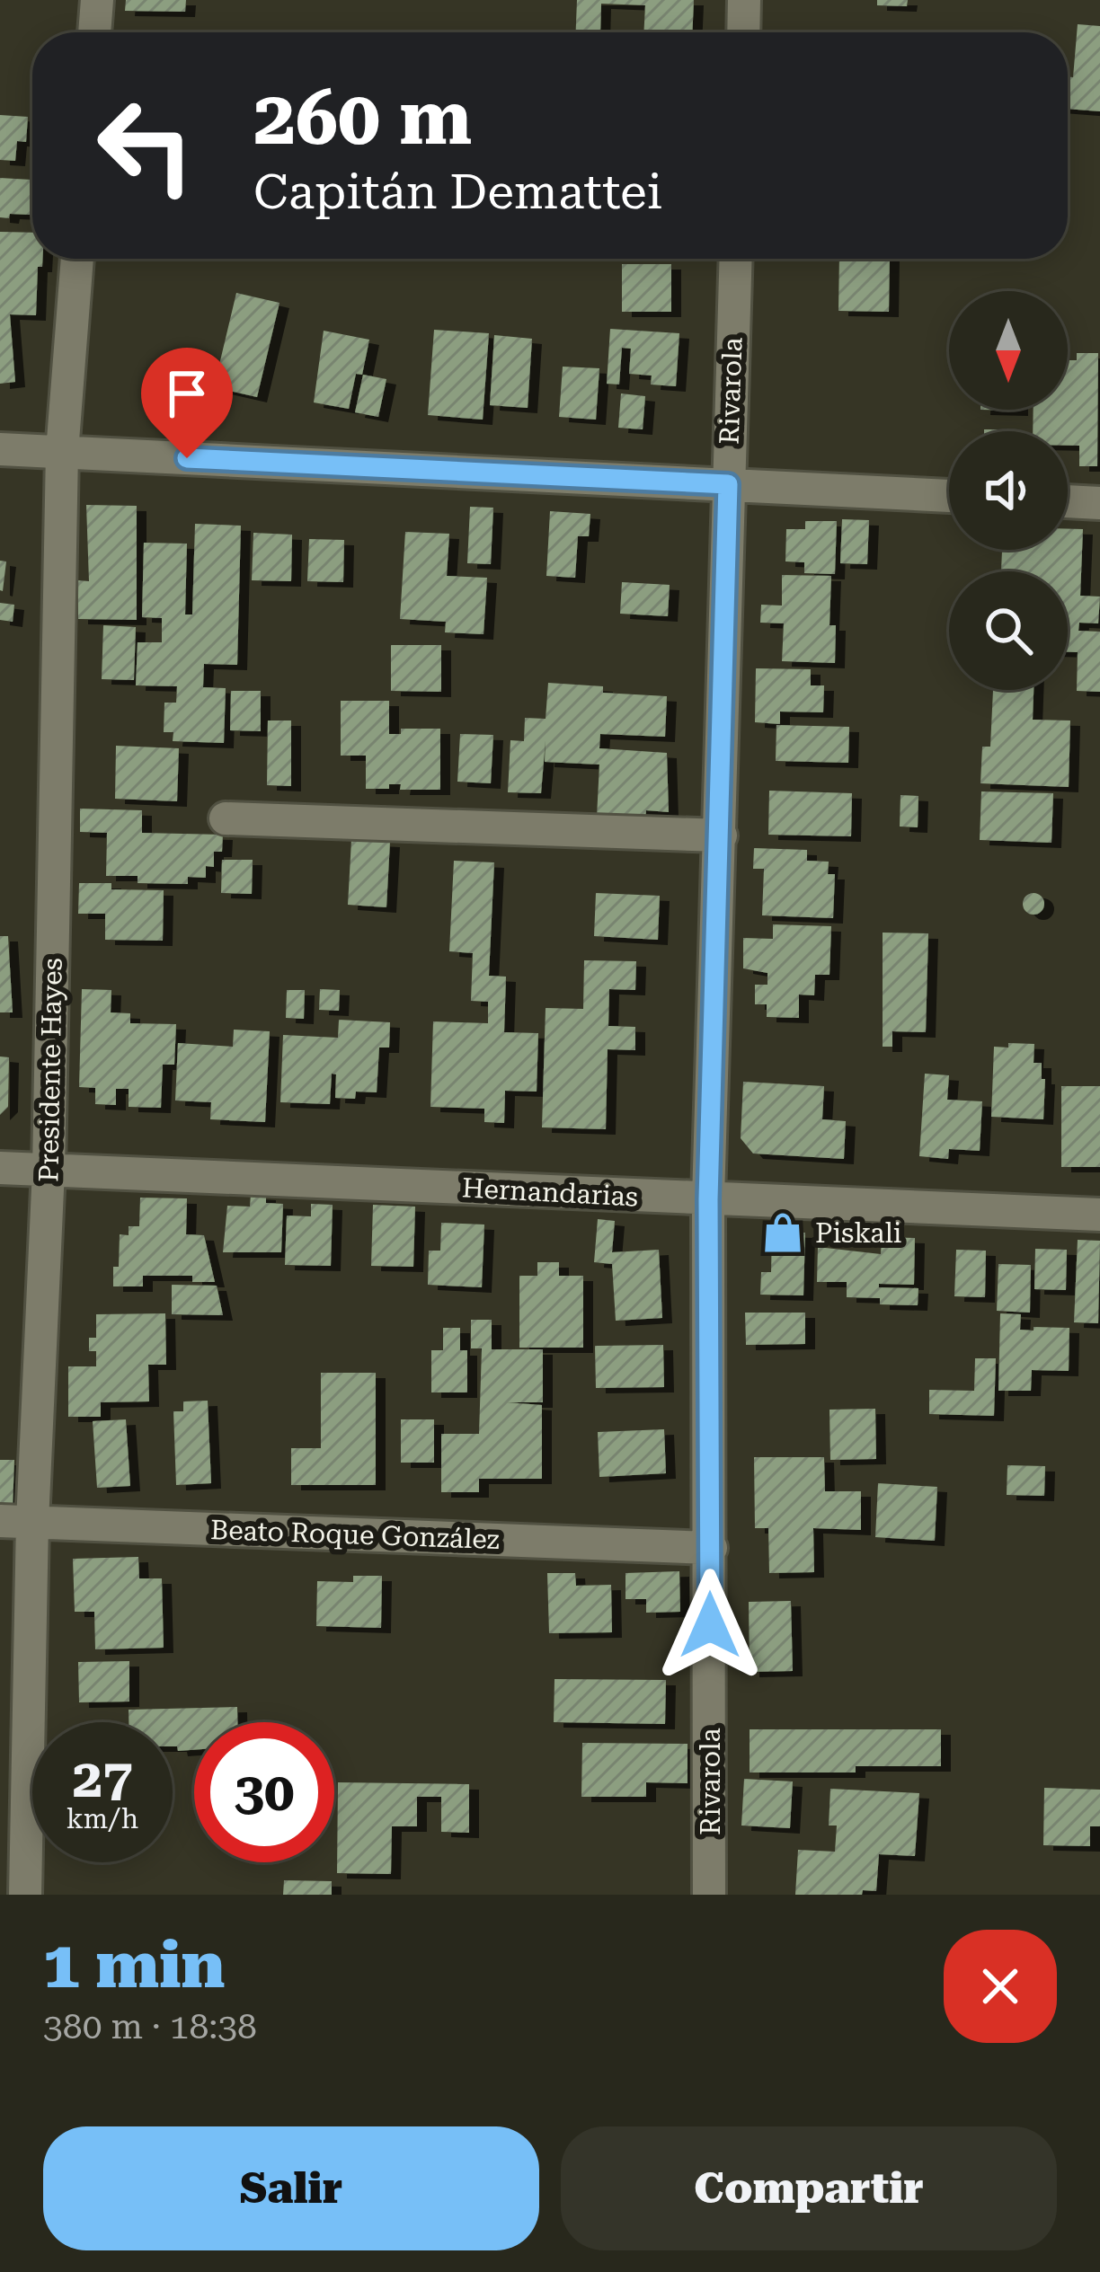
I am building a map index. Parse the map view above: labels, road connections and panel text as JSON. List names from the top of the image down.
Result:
{
  "streets": {
    "street": [
      "Rivarola",
      "Presidente Hayes",
      "Hernandarias",
      "Beato Roque González"
    ]
  },
  "crossings": [
    ["Rivarola", "Hernandarias"],
    ["Rivarola", "Beato Roque González"],
    ["Presidente Hayes", "Hernandarias"],
    ["Presidente Hayes", "Beato Roque González"]
  ],
  "places": {
    "shop": ["Piskali"]
  },
  "north": "bottom",
  "page": {
    "turn": ["260 m", "Capitán Demattei"],
    "speed": "27 km/h",
    "limit": "30",
    "heading": ["1 min", "380 m · 18:38"],
    "buttons": ["Salir", "Compartir"]
  }
}
